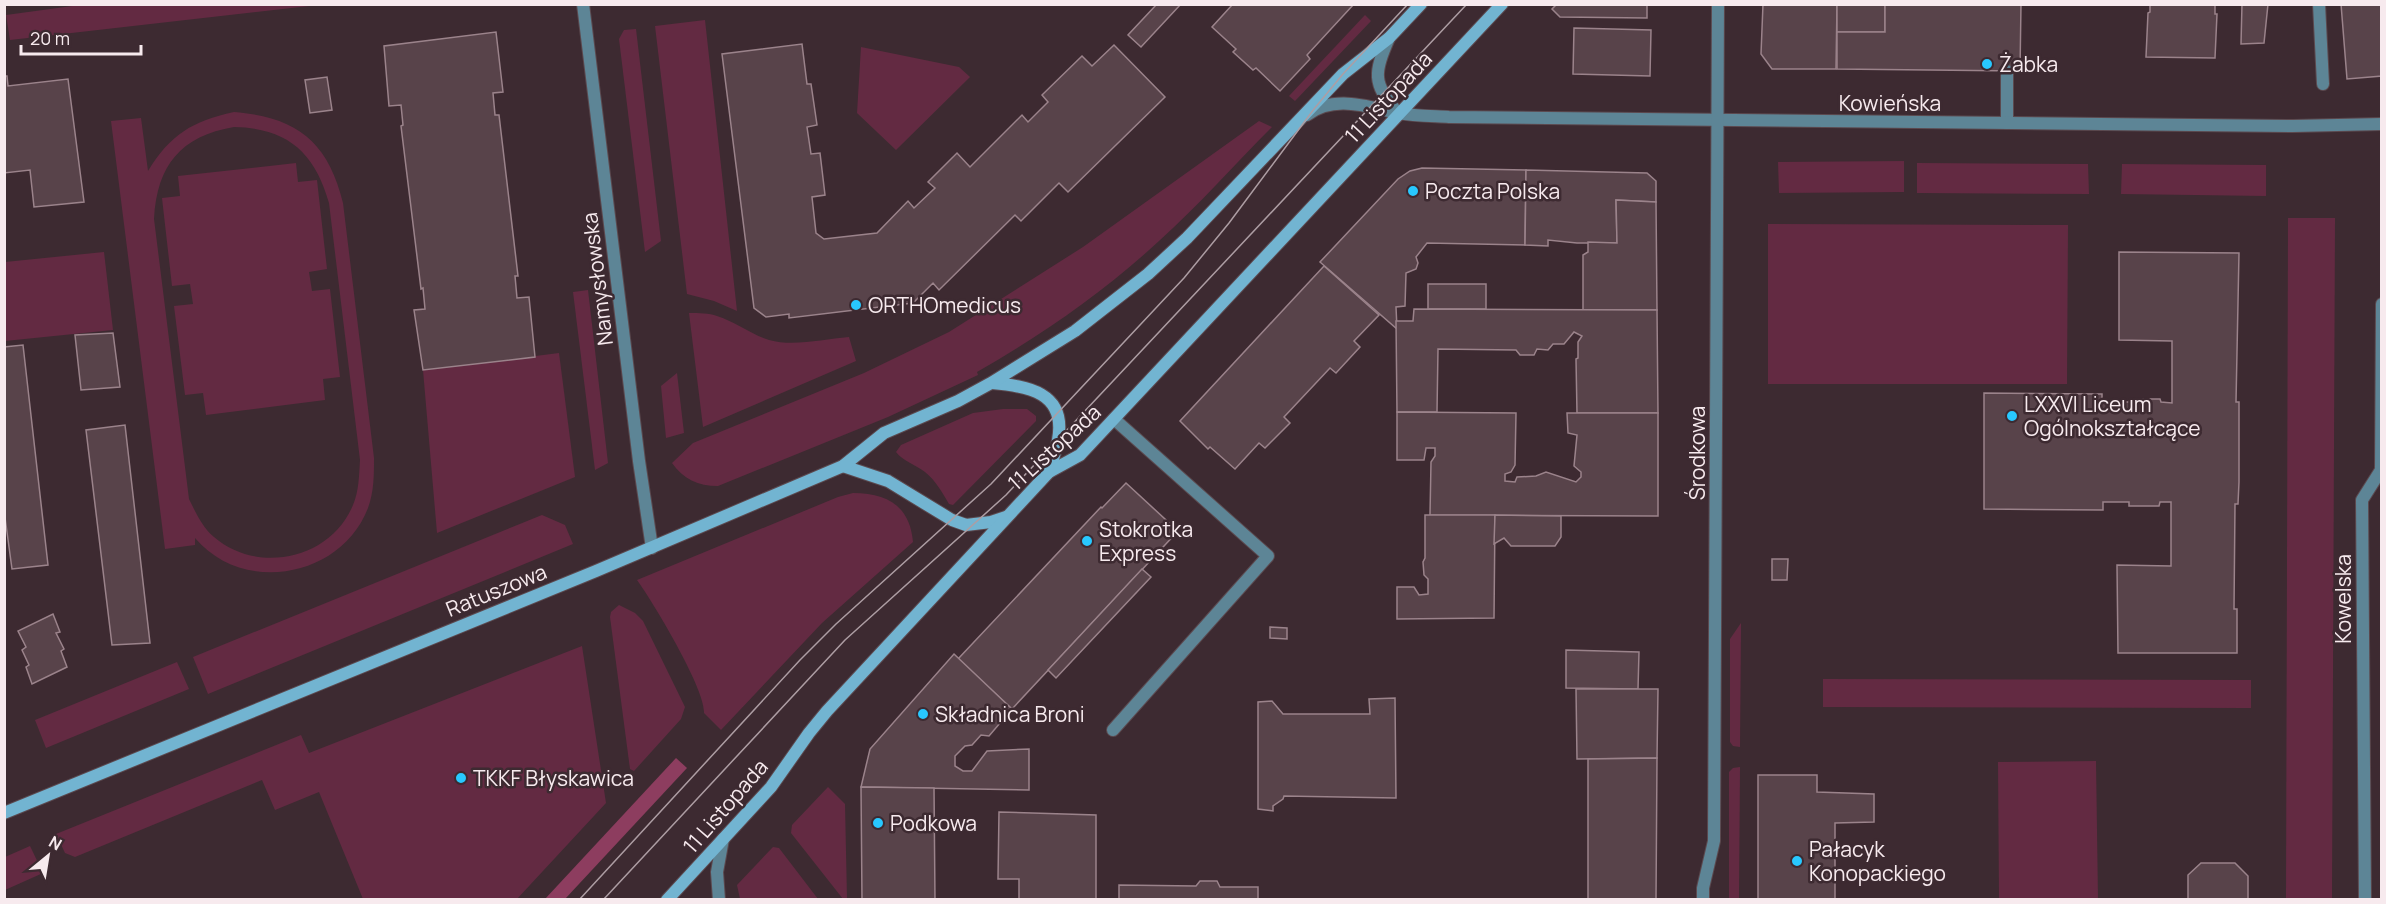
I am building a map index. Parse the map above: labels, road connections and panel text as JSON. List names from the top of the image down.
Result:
{
  "streets": {
    "street": [
      "11 Listopada",
      "Kowieńska",
      "Namysłowska",
      "Środkowa",
      "Ratuszowa",
      "Kowelska"
    ]
  },
  "crossings": [
    ["11 Listopada", "Kowieńska"],
    ["11 Listopada", "Ratuszowa"],
    ["Kowieńska", "Środkowa"],
    ["Namysłowska", "Ratuszowa"]
  ],
  "places": [
    "Żabka",
    "Poczta Polska",
    "ORTHOmedicus",
    "LXXVI Liceum Ogólnokształcące",
    "Stokrotka Express",
    "Składnica Broni",
    "TKKF Błyskawica",
    "Podkowa",
    "Pałacyk Konopackiego"
  ],
  "scale_bar": "20 m",
  "north": "top right"
}
